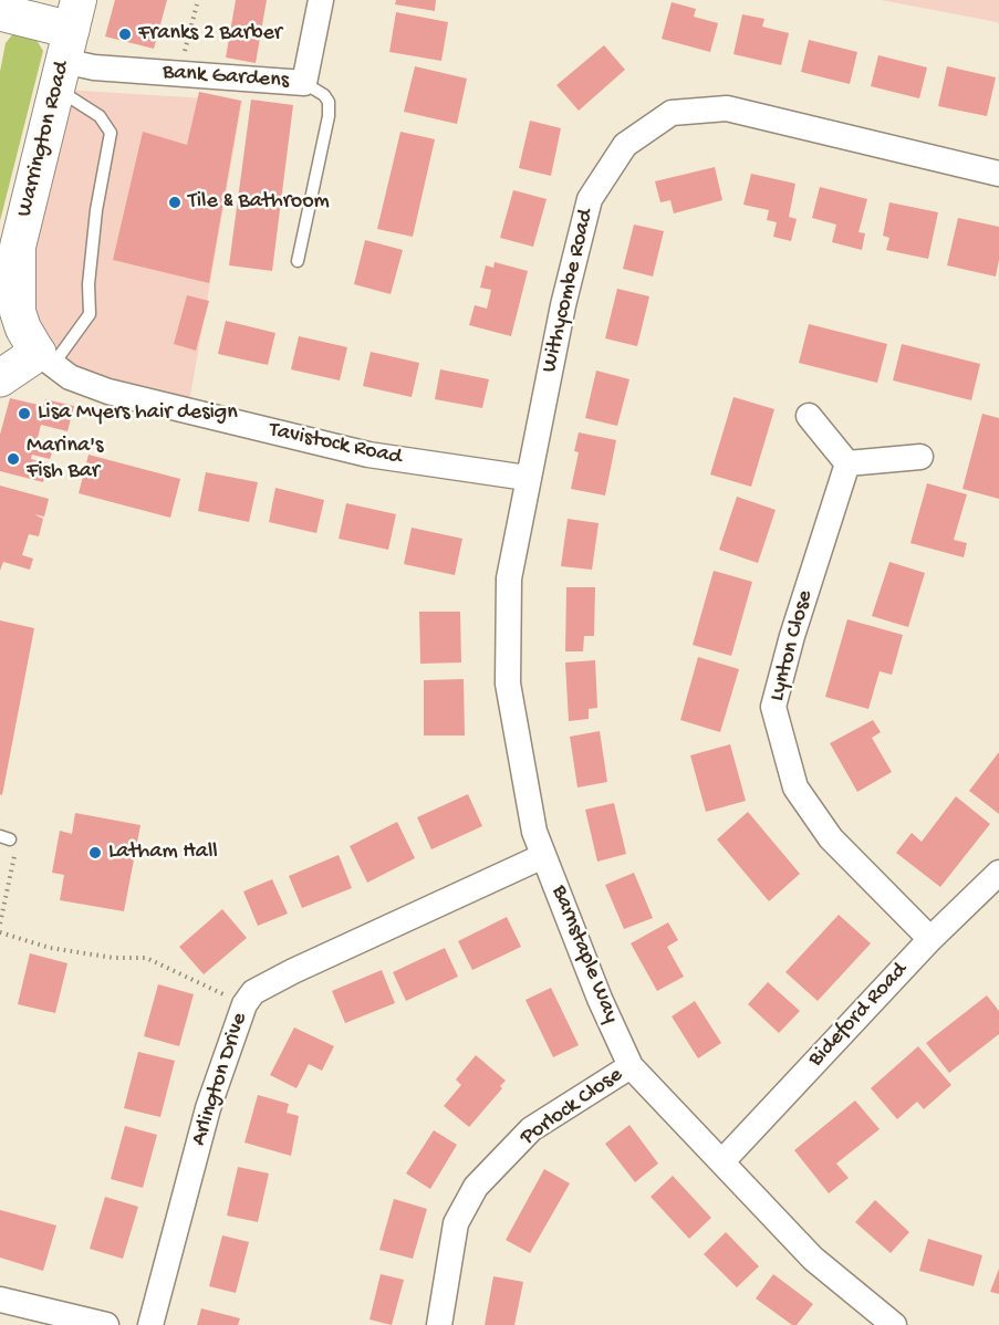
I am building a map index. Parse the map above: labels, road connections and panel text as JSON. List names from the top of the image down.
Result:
{
  "streets": {
    "street": [
      "Bank Gardens",
      "Warrington Road",
      "Withycombe Road",
      "Tavistock Road",
      "Lynton Close",
      "Barnstaple Way",
      "Bideford Road",
      "Arlington Drive",
      "Porlock Close"
    ]
  },
  "crossings": [
    ["Bank Gardens", "Warrington Road"],
    ["Warrington Road", "Tavistock Road"],
    ["Withycombe Road", "Tavistock Road"],
    ["Withycombe Road", "Barnstaple Way"],
    ["Tavistock Road", "Barnstaple Way"],
    ["Lynton Close", "Bideford Road"],
    ["Barnstaple Way", "Bideford Road"],
    ["Barnstaple Way", "Arlington Drive"],
    ["Barnstaple Way", "Porlock Close"]
  ],
  "places": [
    "Franks 2 Barber",
    "Tile & Bathroom",
    "Lisa Myers hair design",
    "Marina's Fish Bar",
    "Latham Hall"
  ]
}
